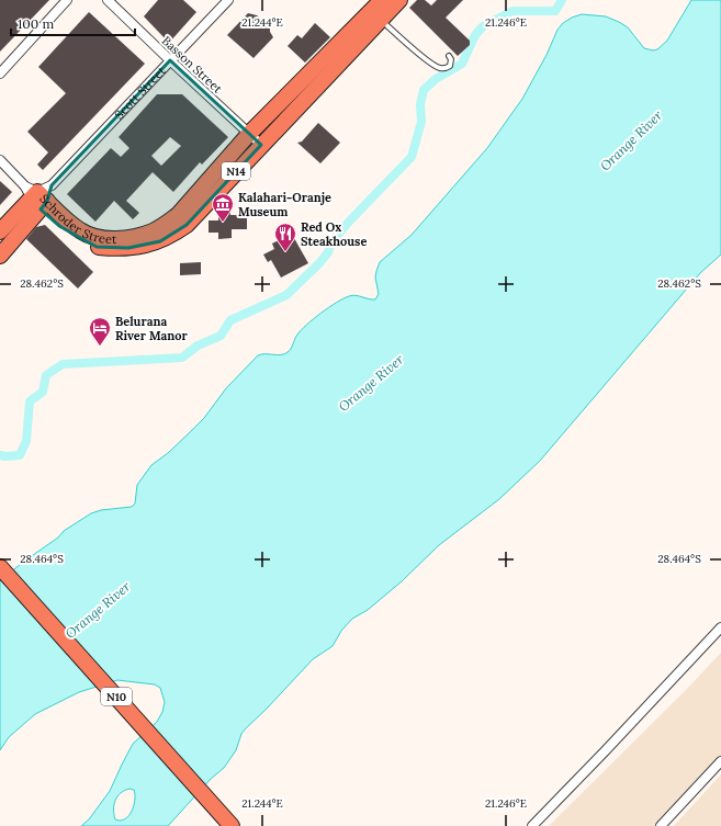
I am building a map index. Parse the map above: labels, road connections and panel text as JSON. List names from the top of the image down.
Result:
{
  "streets": {
    "highway": [
      "Scott Street",
      "N14",
      "Schroder Street",
      "N10"
    ],
    "street": ["Basson Street"]
  },
  "crossings": [
    ["Basson Street", "Scott Street"],
    ["Basson Street", "Schroder Street"],
    ["Scott Street", "Schroder Street"]
  ],
  "water": ["Orange River"],
  "places": {
    "museum": ["Kalahari-Oranje Museum"],
    "restaurant": ["Red Ox Steakhouse"],
    "hotel": ["Belurana River Manor"]
  },
  "scale_bar": "100 m",
  "coordinates": [
    "21.244°E",
    "21.246°E",
    "28.462°S",
    "28.464°S"
  ]
}
